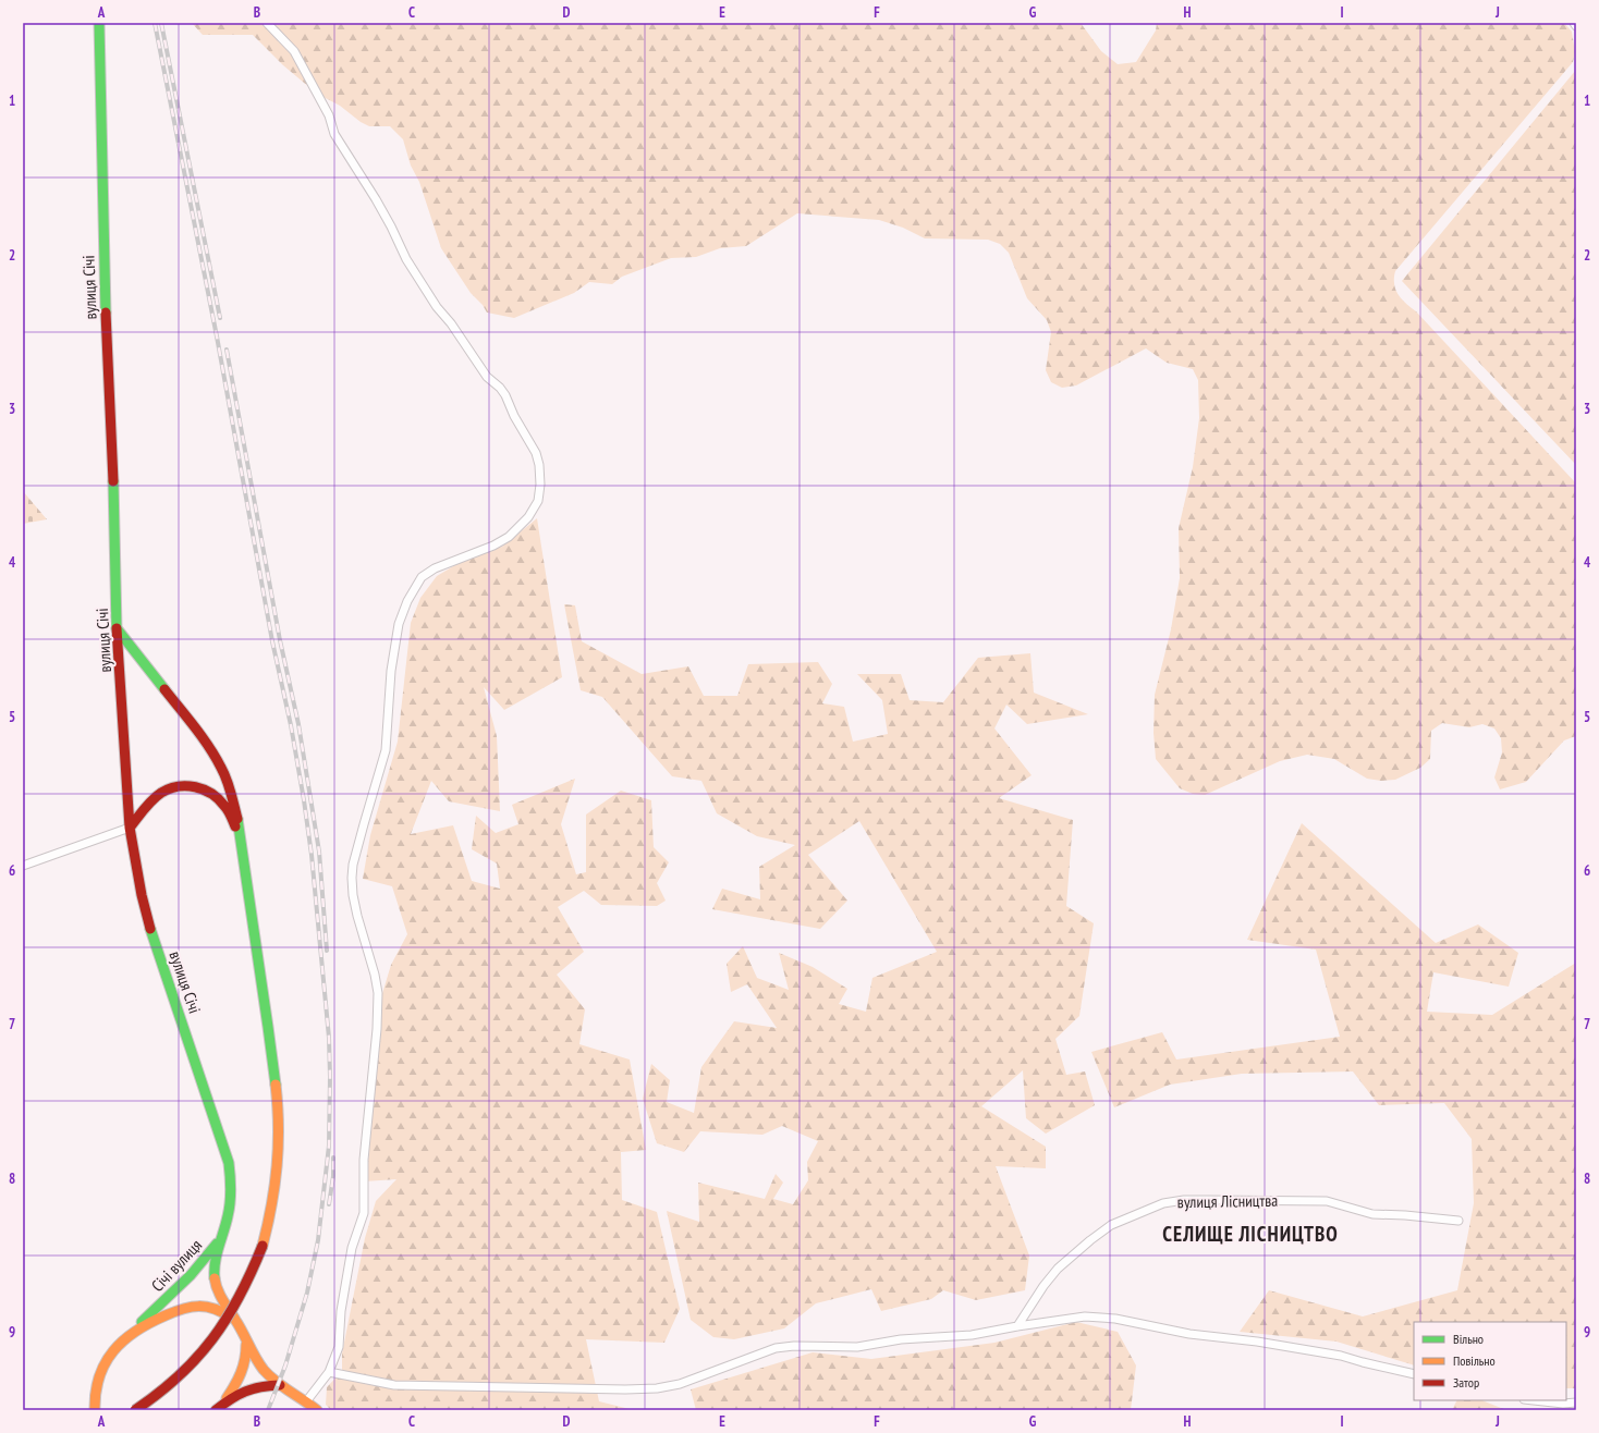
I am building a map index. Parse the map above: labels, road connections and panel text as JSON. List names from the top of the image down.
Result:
{
  "streets": {
    "main road": ["вулиця Січі", "Січі вулиця"],
    "street": ["вулиця Лісництва"]
  },
  "crossings": [
    ["вулиця Січі", "Січі вулиця"]
  ],
  "districts": ["СЕЛИЩЕ ЛІСНИЦТВО"],
  "legend": ["Вільно", "Повільно", "Затор"],
  "grid": {
    "columns": [
      "A",
      "B",
      "C",
      "D",
      "E",
      "F",
      "G",
      "H",
      "I",
      "J"
    ],
    "rows": [
      "1",
      "2",
      "3",
      "4",
      "5",
      "6",
      "7",
      "8",
      "9"
    ]
  }
}
